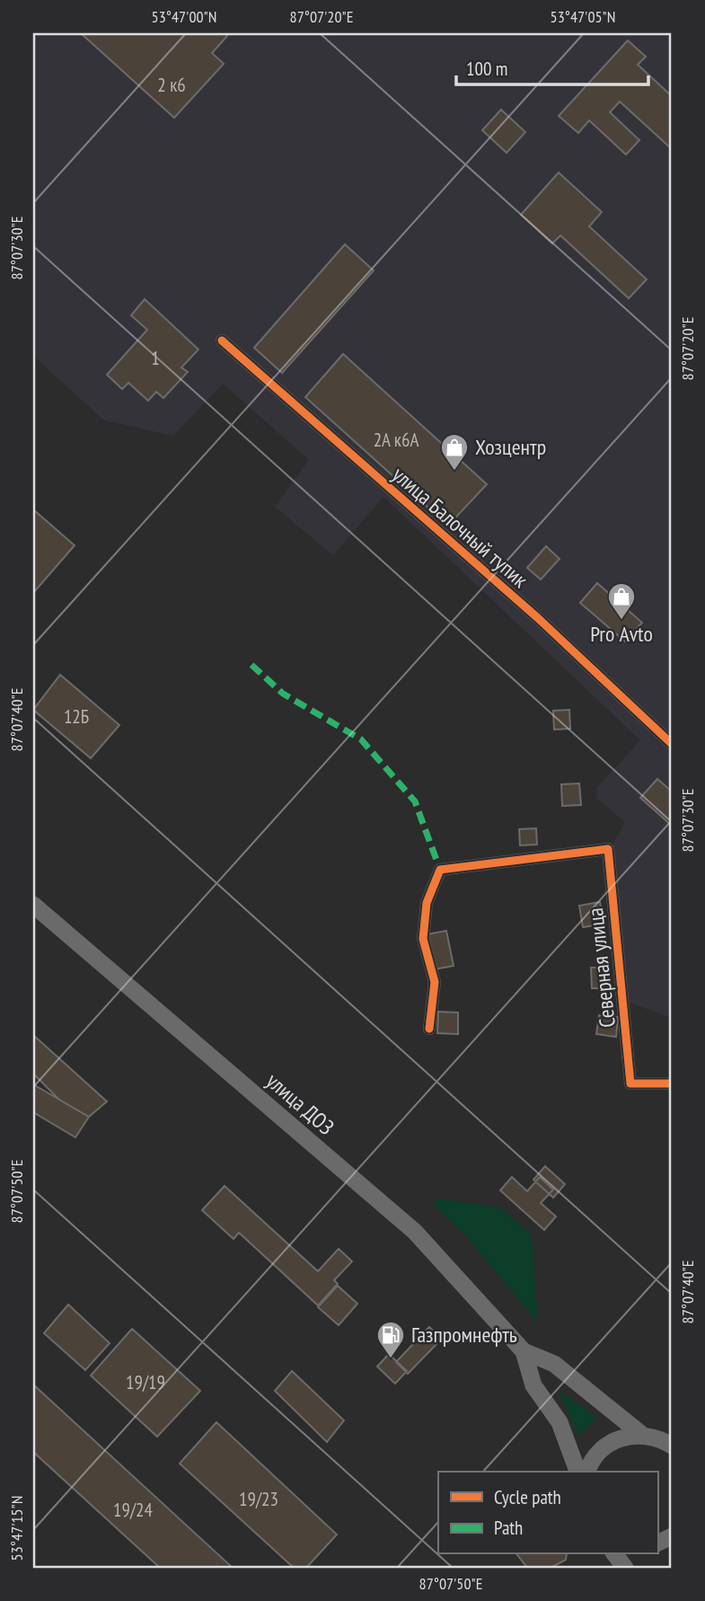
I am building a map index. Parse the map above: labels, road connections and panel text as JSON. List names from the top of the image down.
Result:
{
  "streets": {
    "main road": ["улица ДОЗ"],
    "street": ["улица Балочный тупик", "Северная улица"]
  },
  "places": {
    "shop": ["Хозцентр", "Pro Аvto"],
    "fuel station": ["Газпромнефть"]
  },
  "house_numbers": [
    "2 к6",
    "1",
    "2А к6А",
    "12Б",
    "19/19",
    "19/23",
    "19/24"
  ],
  "legend": ["Cycle path", "Path"],
  "scale_bar": "100 m",
  "coordinates": [
    "53°47'00\"N",
    "87°07'20\"E",
    "53°47'05\"N",
    "87°07'30\"E",
    "87°07'40\"E",
    "87°07'50\"E",
    "53°47'15\"N"
  ]
}
